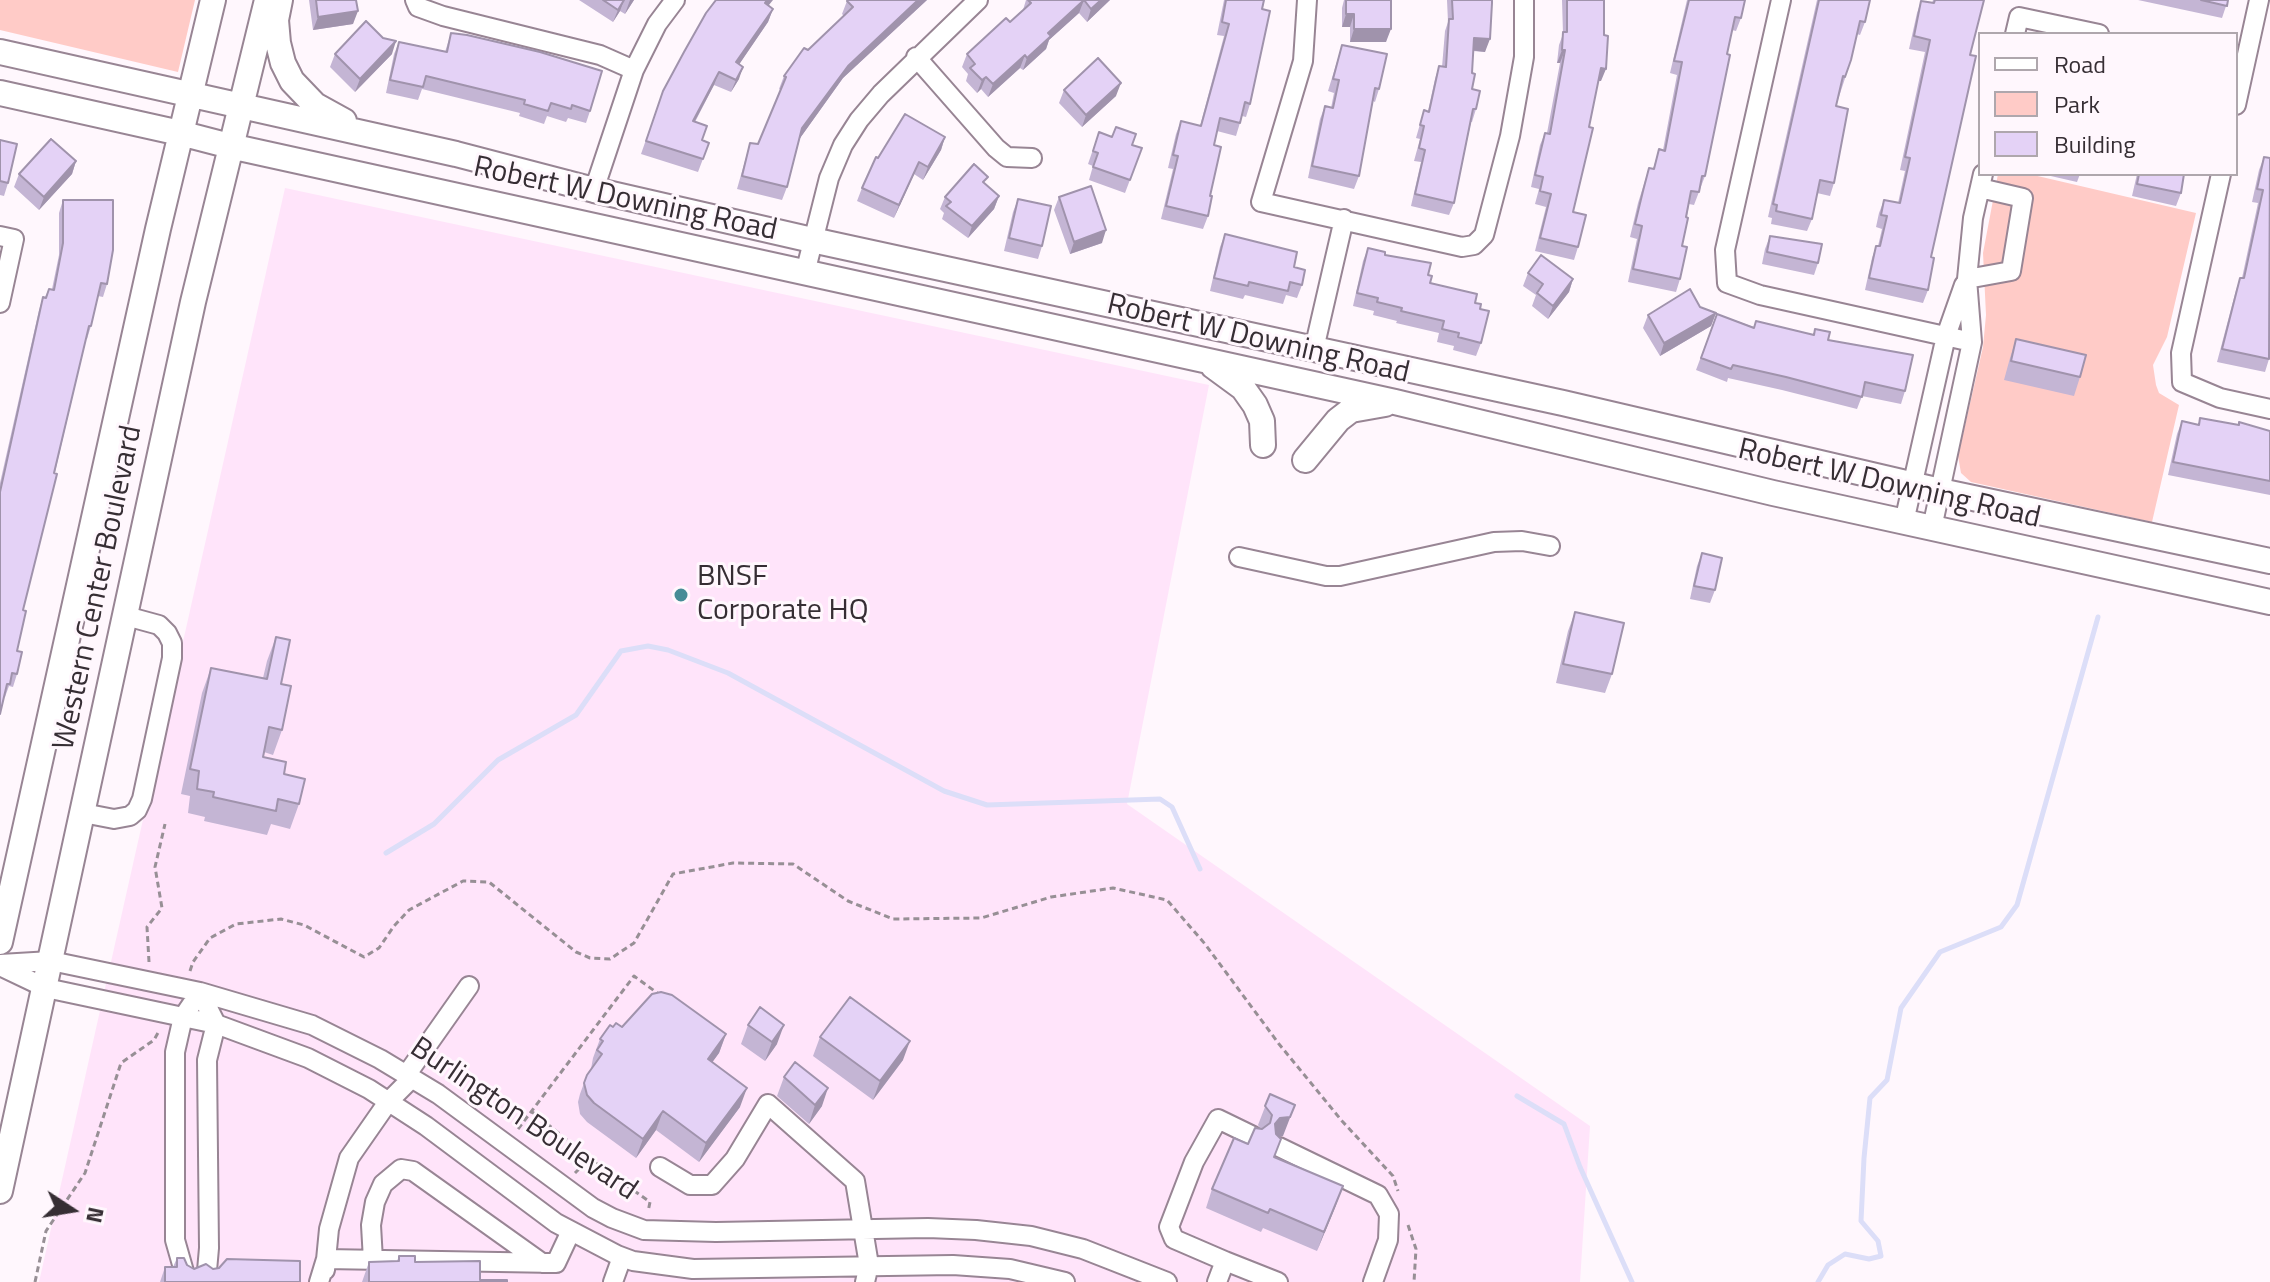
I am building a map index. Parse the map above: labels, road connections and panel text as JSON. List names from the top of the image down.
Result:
{
  "streets": {
    "main road": ["Robert W Downing Road", "Western Center Boulevard"],
    "street": ["Burlington Boulevard"]
  },
  "crossings": [
    ["Robert W Downing Road", "Western Center Boulevard"],
    ["Western Center Boulevard", "Burlington Boulevard"]
  ],
  "places": ["BNSF Corporate HQ"],
  "legend": ["Road", "Park", "Building"],
  "north": "right"
}
